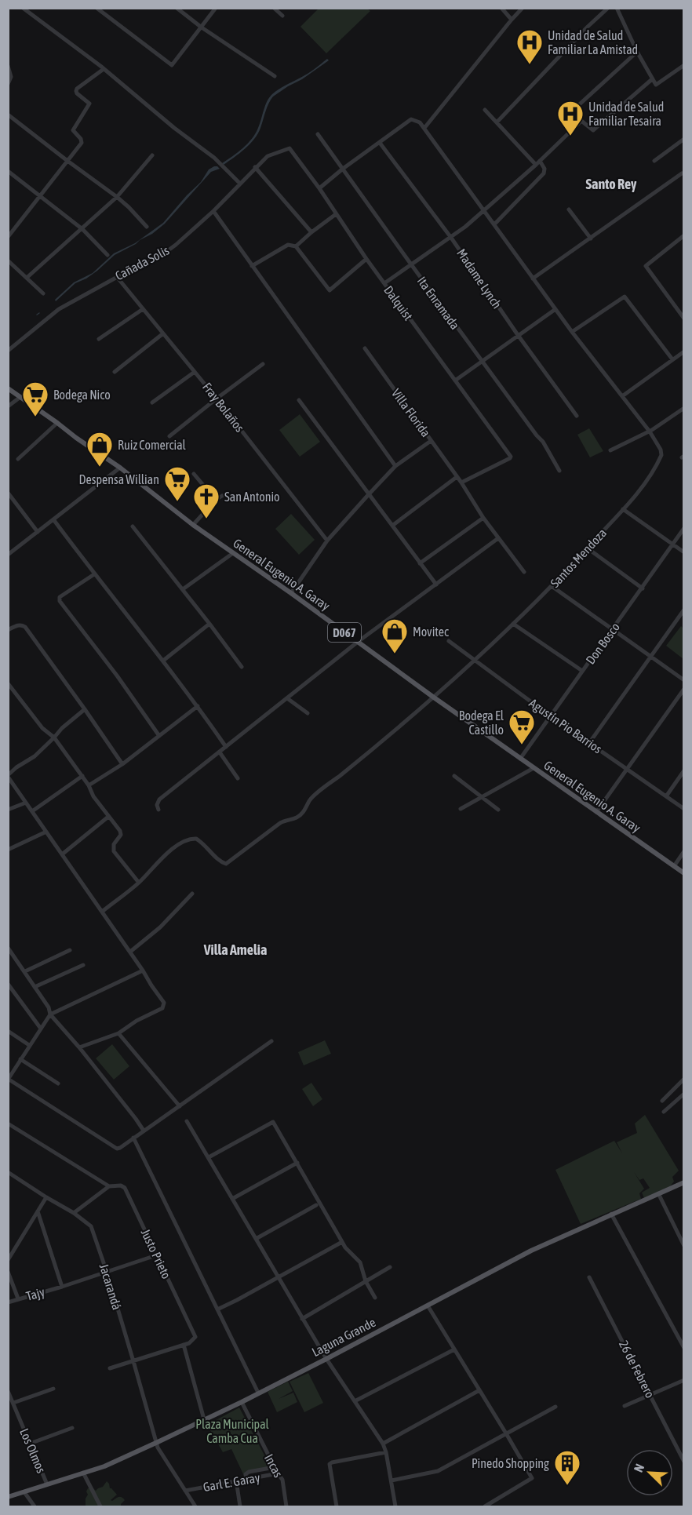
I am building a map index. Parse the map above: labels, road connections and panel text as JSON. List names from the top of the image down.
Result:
{
  "streets": {
    "main road": ["General Eugenio A. Garay", "D067", "Laguna Grande"],
    "street": [
      "Cañada Solis",
      "Madame Lynch",
      "Dalquist",
      "Ita Enramada",
      "Fray Bolaños",
      "Villa Florida",
      "Santos Mendoza",
      "Don Bosco",
      "Agustín Pio Barrios",
      "Justo Prieto",
      "Jacarandá",
      "Tajy",
      "26 de Febrero",
      "Los Olmos",
      "Incas",
      "Garl E. Garay"
    ]
  },
  "crossings": [
    ["Cañada Solis", "Dalquist"],
    ["Cañada Solis", "Fray Bolaños"],
    ["Dalquist", "Villa Florida"],
    ["Santos Mendoza", "General Eugenio A. Garay"],
    ["Santos Mendoza", "Agustín Pio Barrios"],
    ["General Eugenio A. Garay", "Don Bosco"],
    ["Don Bosco", "Agustín Pio Barrios"],
    ["Justo Prieto", "Tajy"],
    ["Jacarandá", "Tajy"],
    ["Jacarandá", "Laguna Grande"],
    ["Jacarandá", "Garl E. Garay"],
    ["Laguna Grande", "Los Olmos"],
    ["Laguna Grande", "Incas"],
    ["Incas", "Garl E. Garay"]
  ],
  "districts": ["Santo Rey", "Villa Amelia"],
  "parks": ["Plaza Municipal Camba Cua"],
  "places": {
    "hospital": ["Unidad de Salud Familiar La Amistad", "Unidad de Salud Familiar Tesaira"],
    "supermarket": ["Bodega Nico", "Despensa Willian", "Bodega El Castillo"],
    "shop": ["Ruiz Comercial", "Movitec"],
    "church": ["San Antonio"],
    "building": ["Pinedo Shopping"]
  },
  "north": "top left"
}
